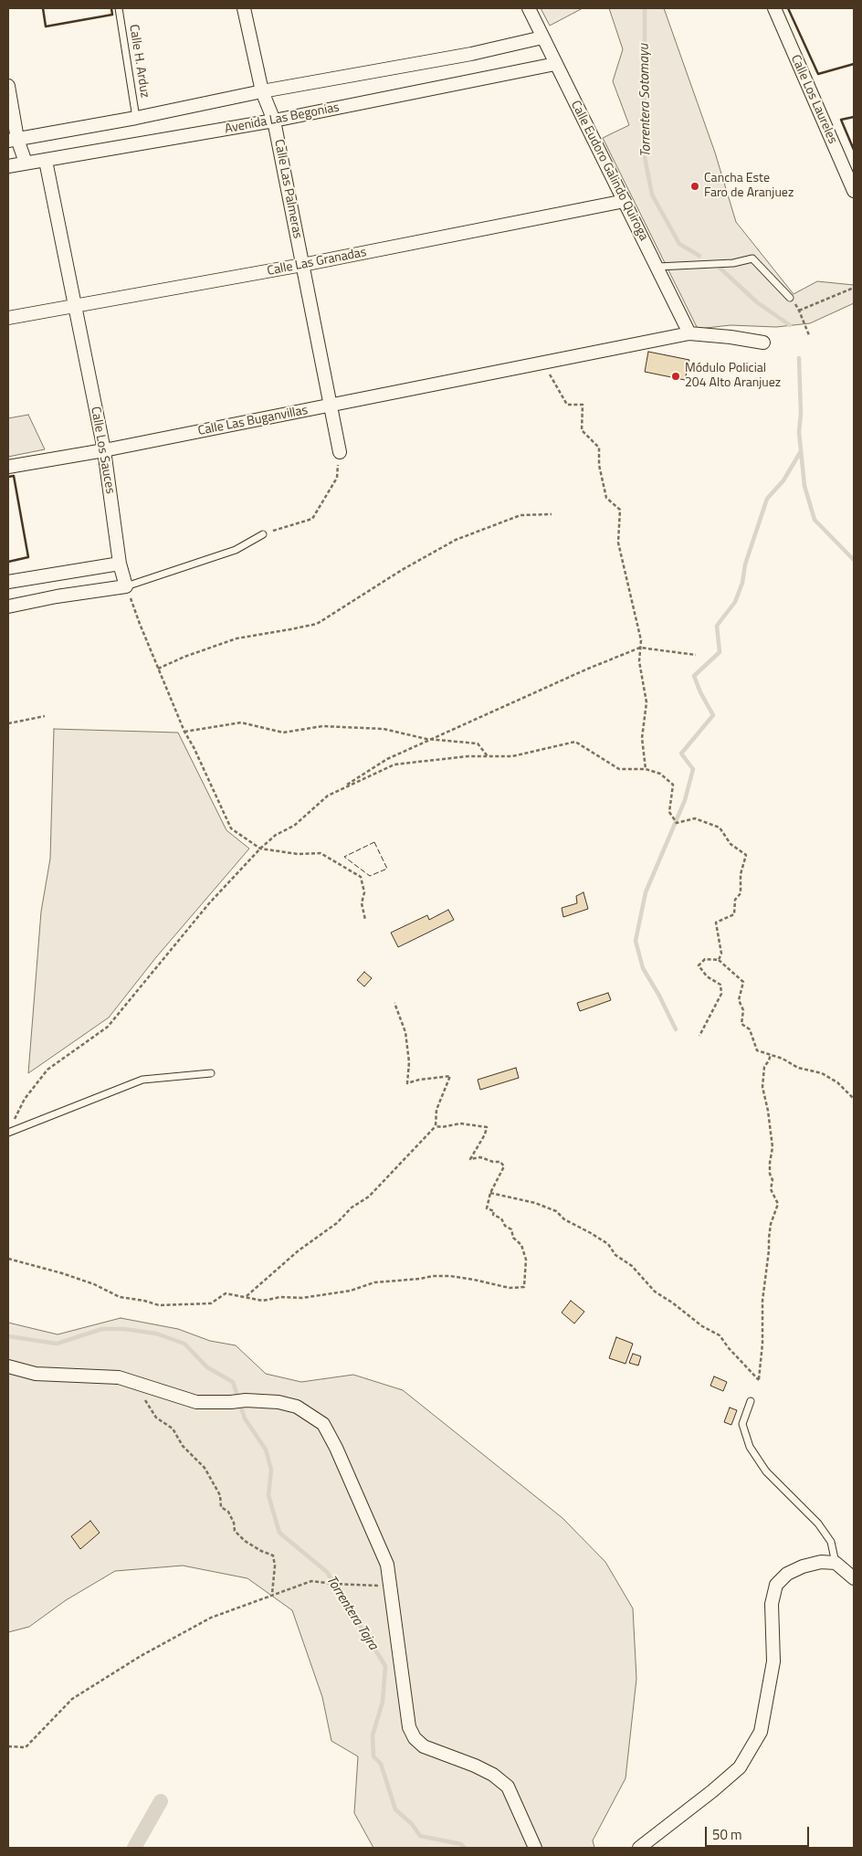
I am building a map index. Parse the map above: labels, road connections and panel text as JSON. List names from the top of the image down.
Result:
{
  "streets": {
    "street": [
      "Calle Los Laureles",
      "Avenida Las Begonias",
      "Calle Eudoro Galindo Quiroga",
      "Calle Las Palmeras",
      "Calle Las Granadas",
      "Calle Las Buganvillas",
      "Calle Los Sauces"
    ],
    "lane": ["Calle H. Arduz"]
  },
  "crossings": [
    ["Avenida Las Begonias", "Calle Eudoro Galindo Quiroga"],
    ["Avenida Las Begonias", "Calle Las Palmeras"],
    ["Avenida Las Begonias", "Calle Los Sauces"],
    ["Calle Eudoro Galindo Quiroga", "Calle Las Granadas"],
    ["Calle Eudoro Galindo Quiroga", "Calle Las Buganvillas"],
    ["Calle Las Palmeras", "Calle Las Granadas"],
    ["Calle Las Palmeras", "Calle Las Buganvillas"],
    ["Calle Las Granadas", "Calle Los Sauces"],
    ["Calle Las Buganvillas", "Calle Los Sauces"]
  ],
  "water": ["Torrentera Sotomayu", "Torrentera Tajra"],
  "places": ["Cancha Este Faro de Aranjuez", "Módulo Policial 204 Alto Aranjuez"],
  "scale_bar": "50 m"
}
